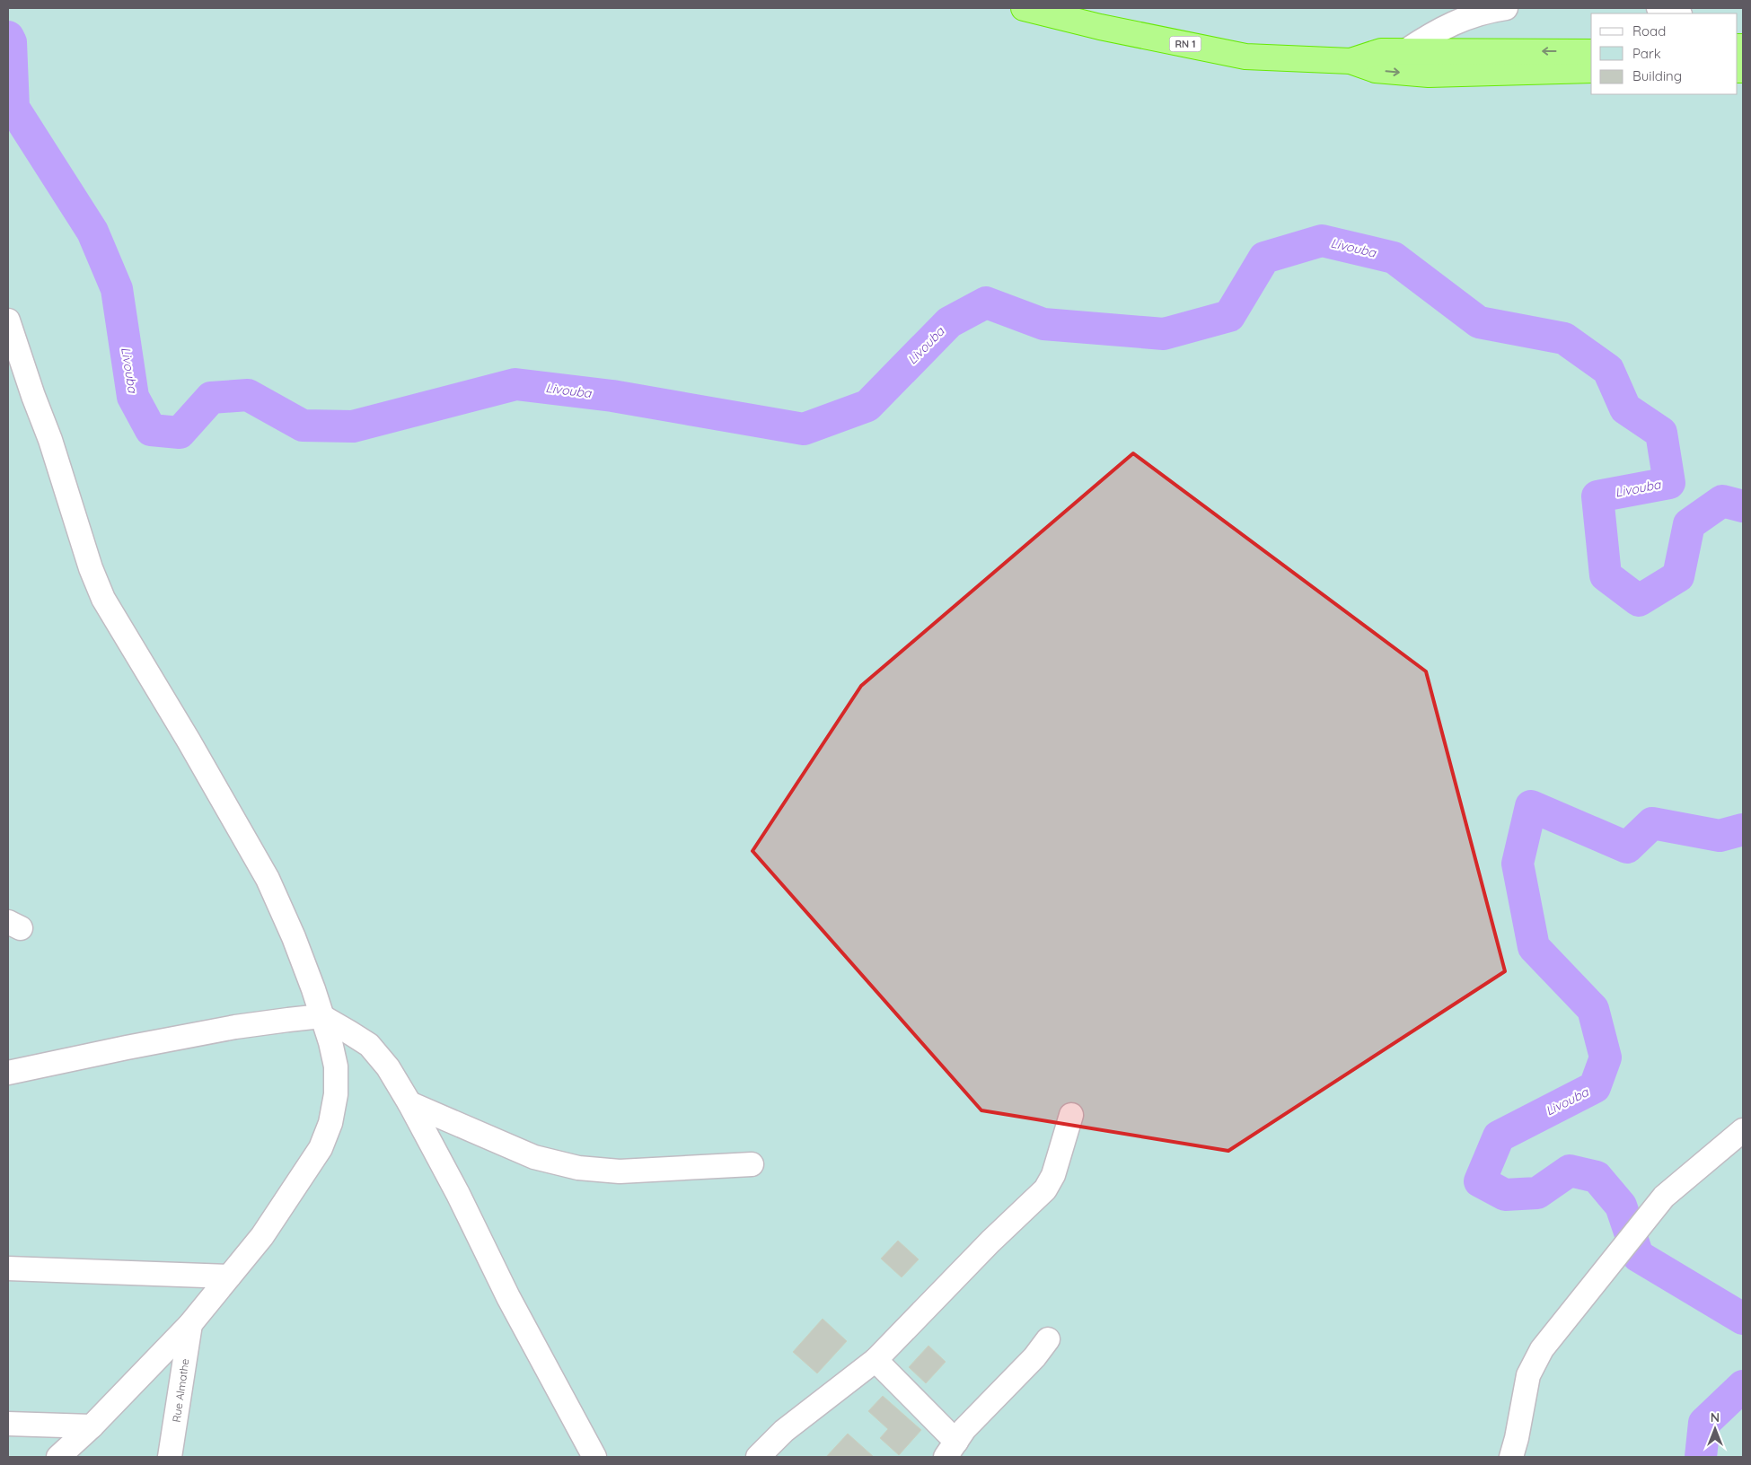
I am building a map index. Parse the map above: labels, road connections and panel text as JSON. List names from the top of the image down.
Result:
{
  "streets": {
    "highway": ["RN 1"],
    "street": ["Rue Almathe"]
  },
  "water": ["Livouba"],
  "legend": ["Road", "Park", "Building"],
  "north": "top"
}
